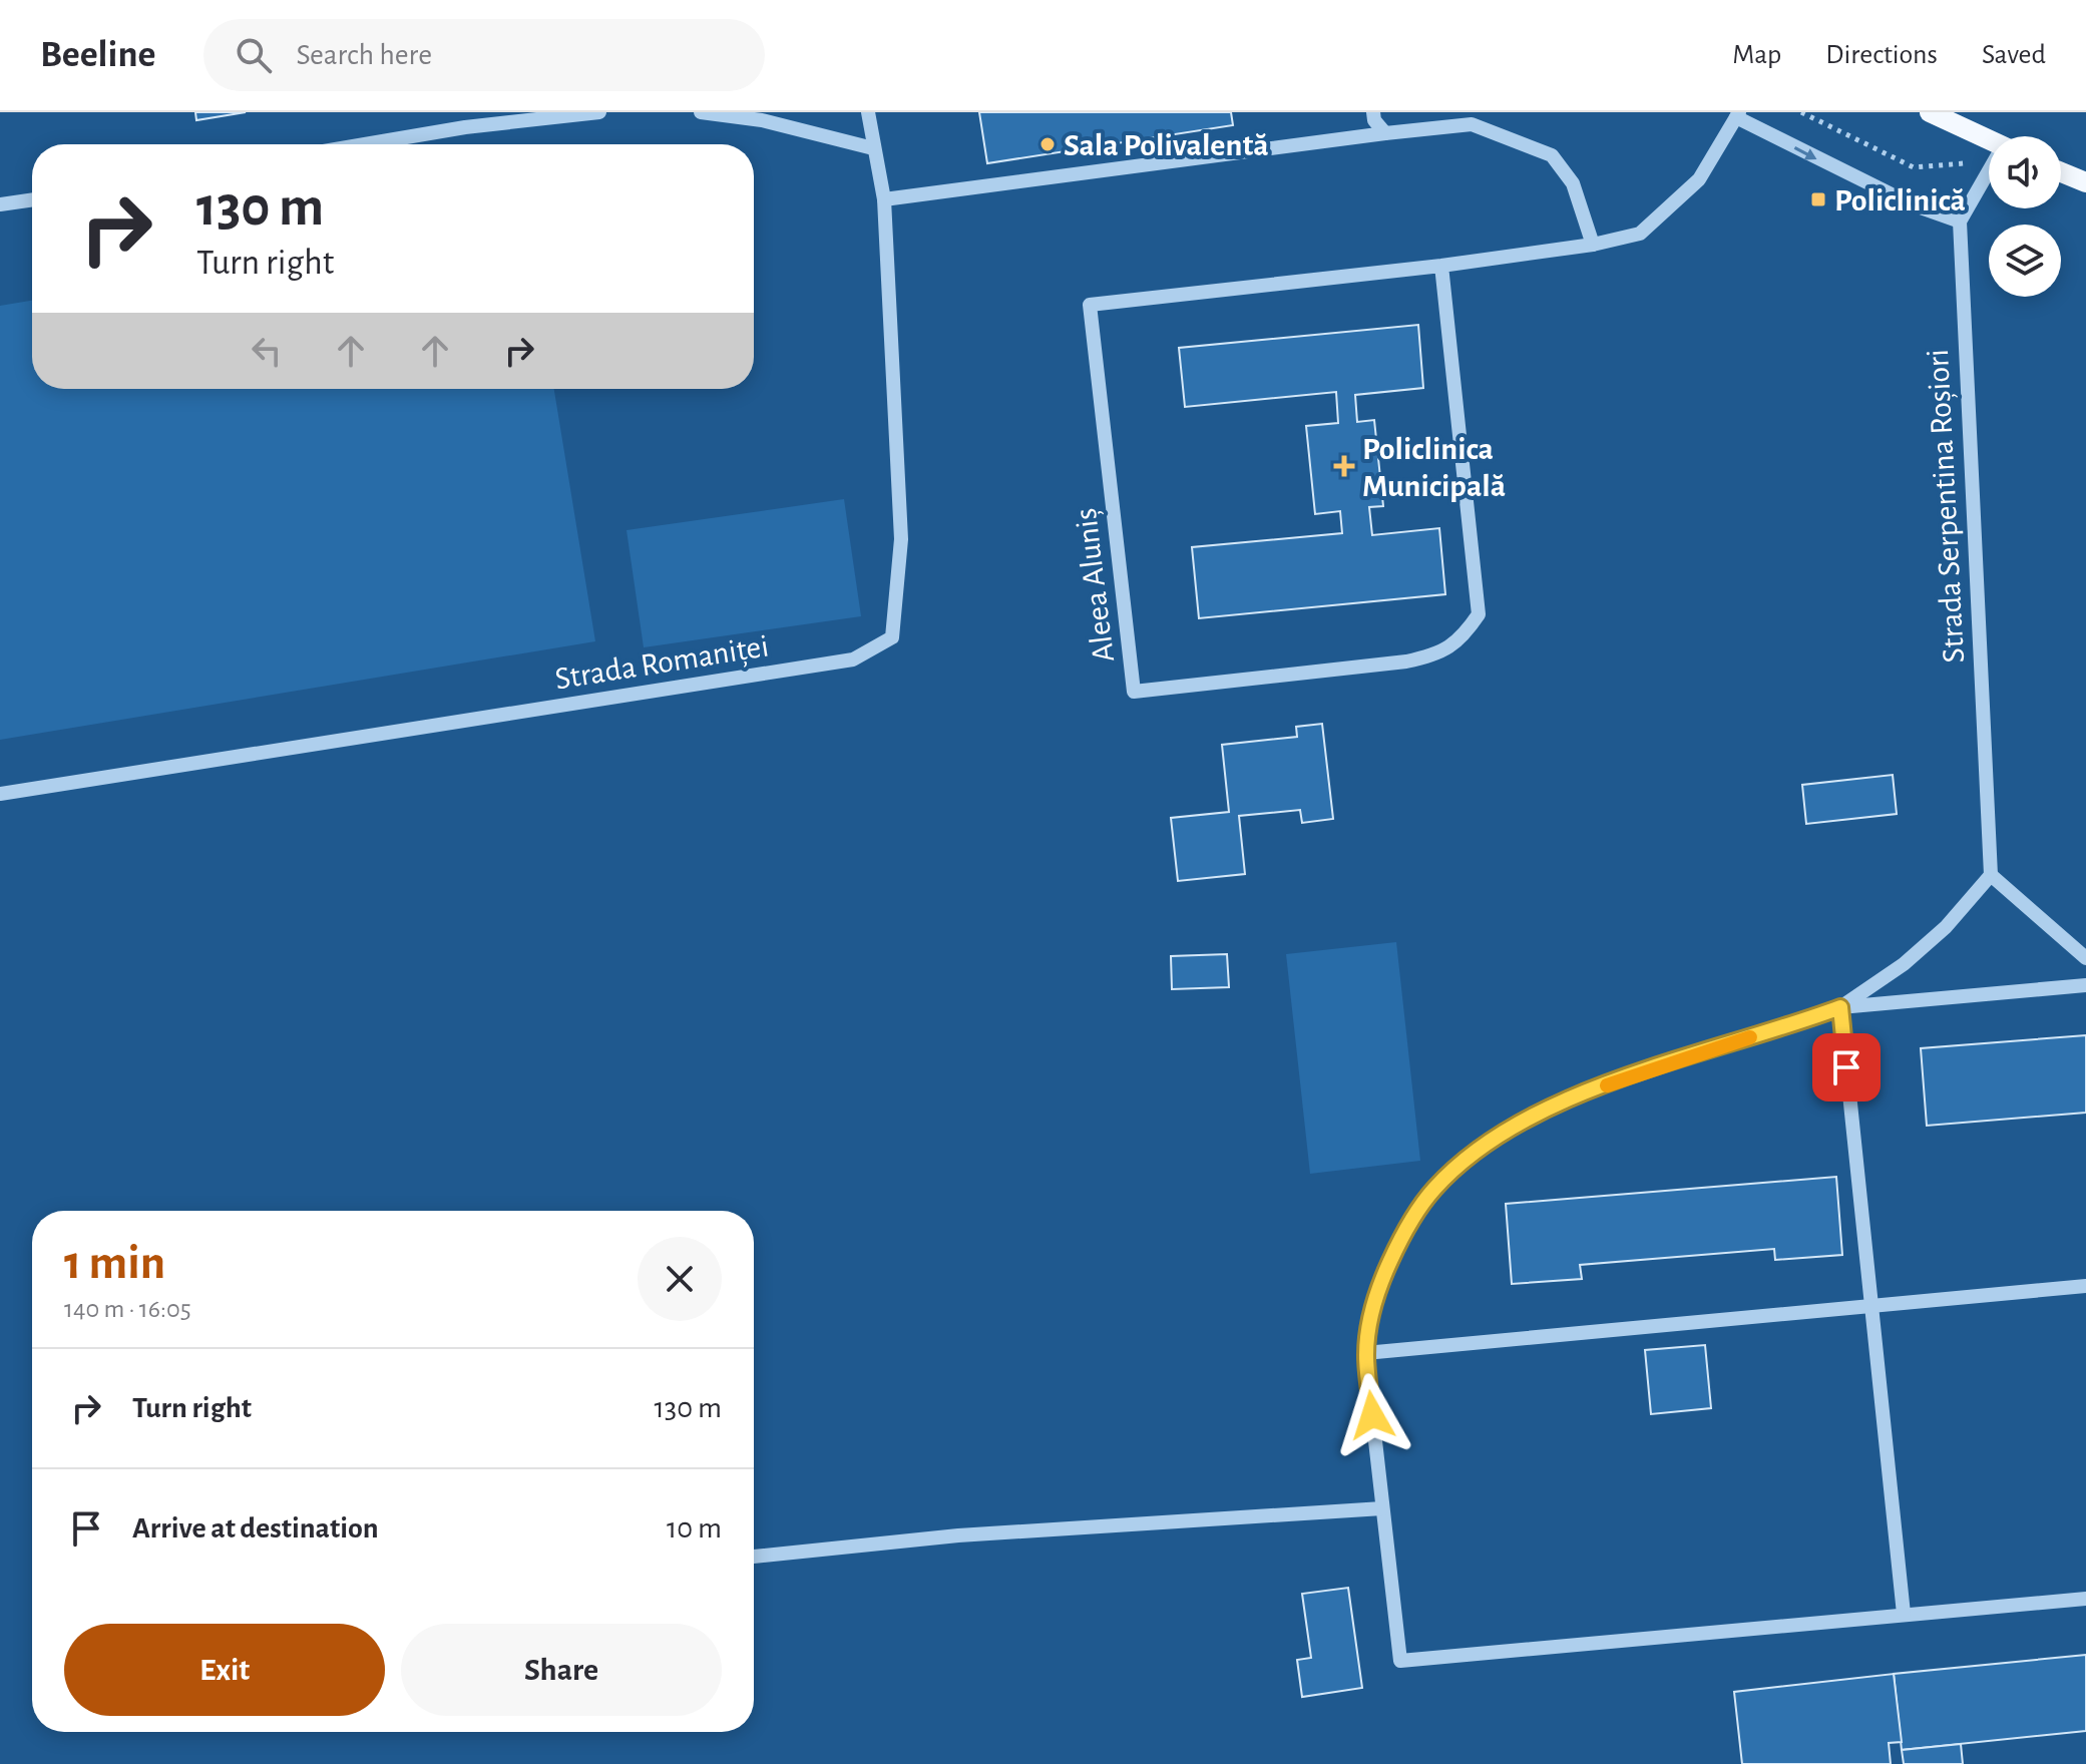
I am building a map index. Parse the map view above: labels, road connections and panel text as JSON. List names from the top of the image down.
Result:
{
  "streets": {
    "street": ["Strada Serpentina Roșiori", "Aleea Aluniș", "Strada Romaniței"]
  },
  "places": {
    "other": ["Sala Polivalentă"],
    "transit": ["Policlinică"],
    "health": ["Policlinica Municipală"]
  },
  "page": {
    "header": "Beeline",
    "search": "Search here",
    "nav": ["Map", "Directions", "Saved"],
    "turn": ["130 m", "Turn right"],
    "heading": ["1 min", "140 m · 16:05"],
    "list": [
      {
        "name": "Turn right",
        "value": "130 m"
      },
      {
        "name": "Arrive at destination",
        "value": "10 m"
      }
    ],
    "buttons": ["Exit", "Share"]
  }
}
